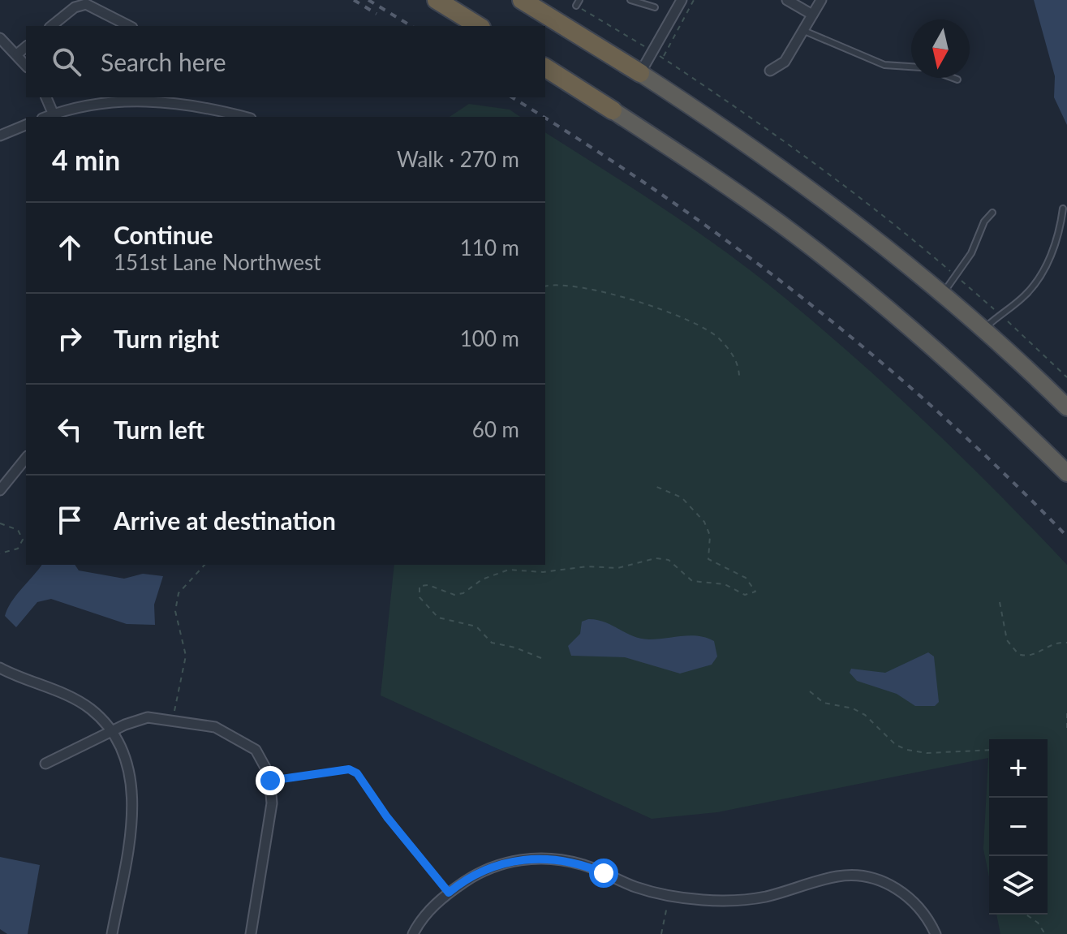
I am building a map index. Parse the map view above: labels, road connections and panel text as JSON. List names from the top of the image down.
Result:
{
  "north": "bottom",
  "page": {
    "search": "Search here",
    "heading": ["4 min", "Walk · 270 m"],
    "list": [
      ["Continue", "151st Lane Northwest", "110 m"],
      ["Turn right", "100 m"],
      ["Turn left", "60 m"],
      "Arrive at destination"
    ],
    "map_buttons": ["+", "−"]
  }
}
